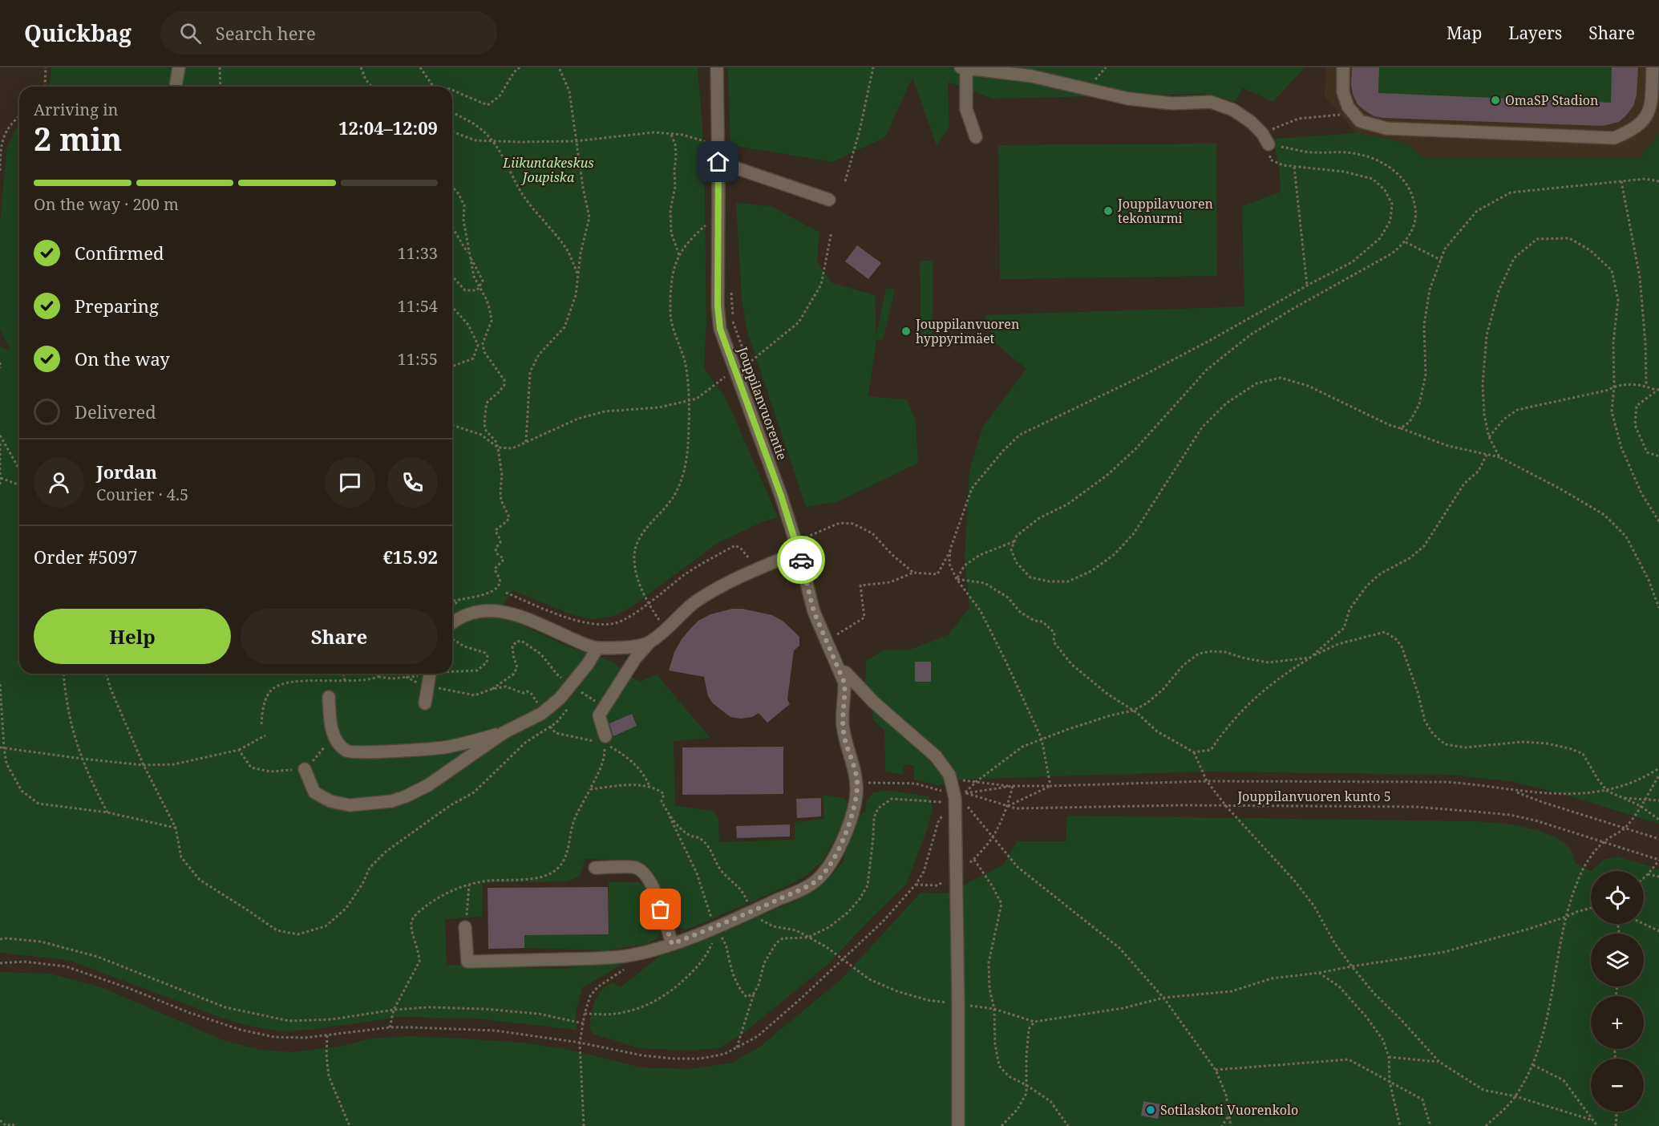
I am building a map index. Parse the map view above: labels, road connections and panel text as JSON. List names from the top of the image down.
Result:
{
  "streets": {
    "street": ["Jouppilanvuorentie"],
    "path": ["Jouppilanvuoren kunto 5"]
  },
  "parks": ["Liikuntakeskus Joupiska"],
  "places": [
    "OmaSP Stadion",
    "Jouppilavuoren tekonurmi",
    "Jouppilanvuoren hyppyrimäet",
    "Sotilaskoti Vuorenkolo"
  ],
  "page": {
    "header": "Quickbag",
    "search": "Search here",
    "nav": ["Map", "Layers", "Share"],
    "heading": ["2 min", "Arriving in", "12:04–12:09"],
    "panel": [
      "Jordan",
      "Courier · 4.5",
      "Order #5097",
      "€15.92"
    ],
    "bar": "On the way · 200 m",
    "list": [
      ["Confirmed", "11:33"],
      ["Preparing", "11:54"],
      ["On the way", "11:55"],
      "Delivered"
    ],
    "buttons": ["Help", "Share"],
    "map_buttons": ["+", "−"]
  }
}
